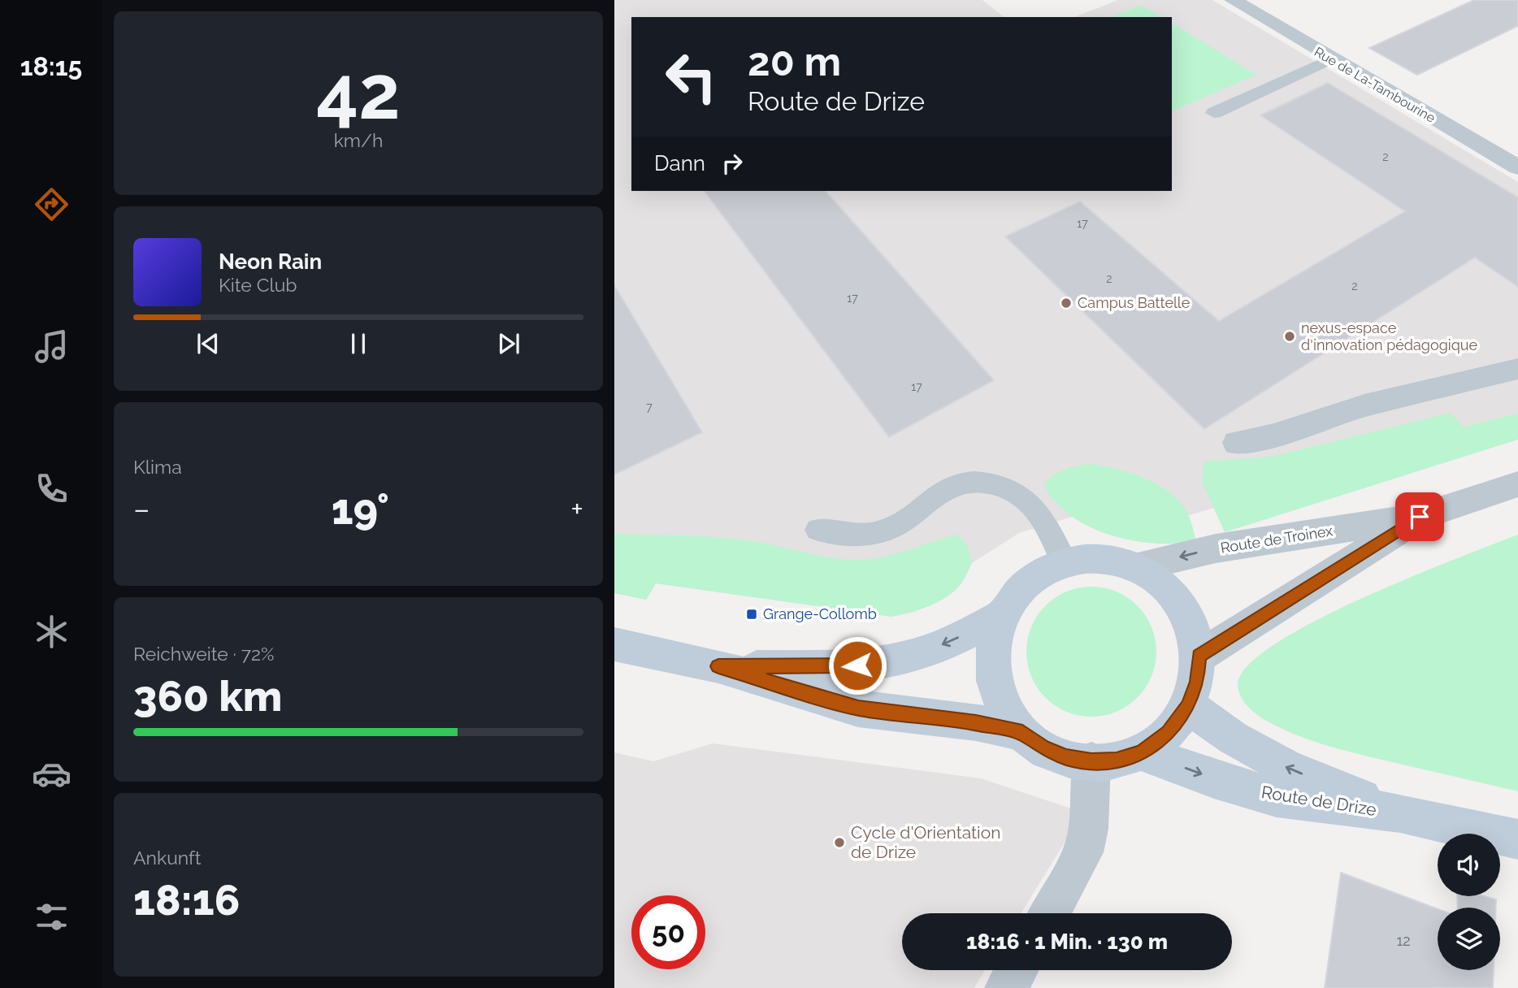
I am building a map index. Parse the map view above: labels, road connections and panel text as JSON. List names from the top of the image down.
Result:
{
  "streets": {
    "main road": ["Route de Drize"],
    "street": ["Rue de La-Tambourine", "Route de Troinex"]
  },
  "places": {
    "other": ["Campus Battelle", "nexus-espace d'innovation pédagogique", "Cycle d'Orientation de Drize"],
    "transit": ["Grange-Collomb"]
  },
  "house_numbers": [
    "2",
    "17",
    "2",
    "2",
    "17",
    "17",
    "7",
    "12"
  ],
  "page": {
    "tabs": "18:15",
    "tile": [
      ["42", "km/h"],
      "Klima",
      ["Reichweite · 72%", "360 km"],
      ["Ankunft", "18:16"]
    ],
    "turn": ["20 m", "Route de Drize"],
    "then": "Dann",
    "song": ["Neon Rain", "Kite Club"],
    "heat": ["−", "19°", "+"],
    "limit": "50",
    "trip": "18:16 · 1 Min. · 130 m"
  }
}
